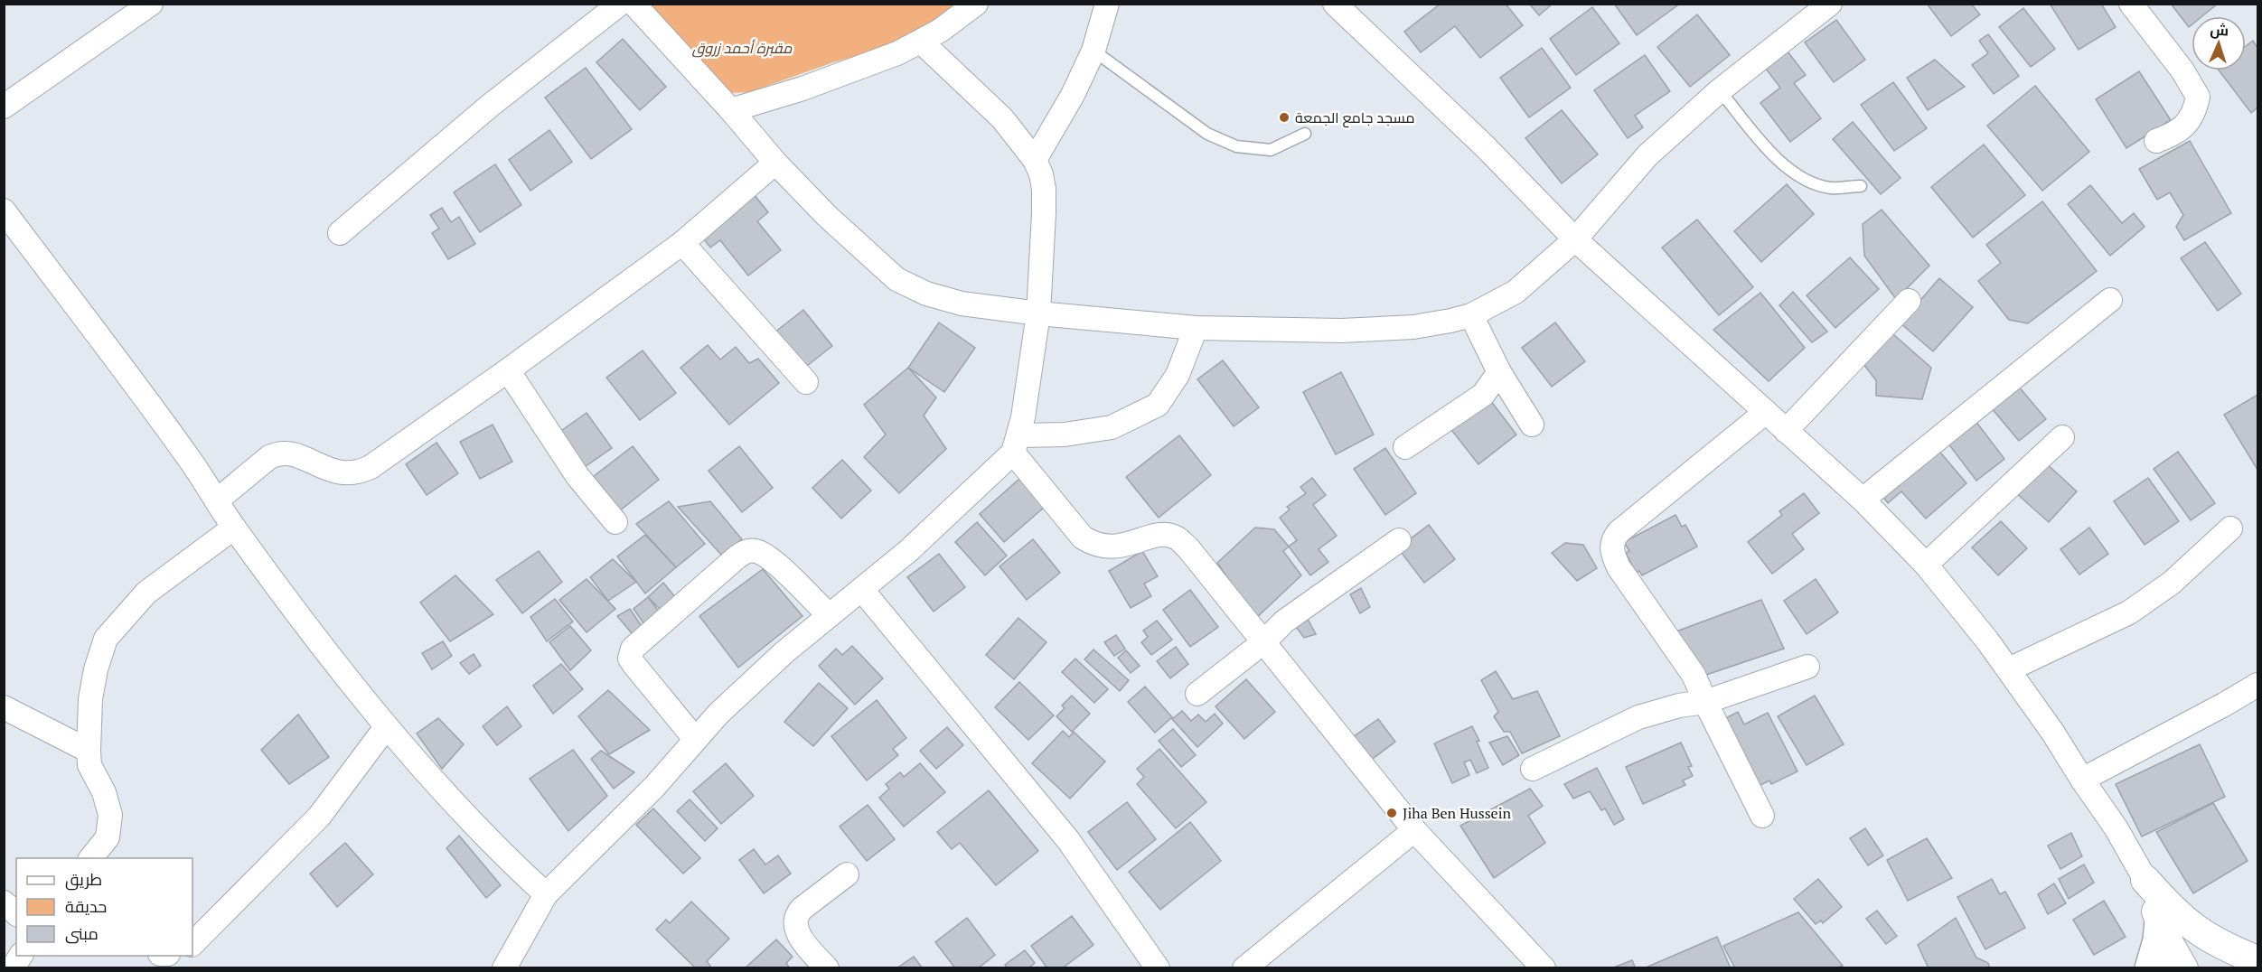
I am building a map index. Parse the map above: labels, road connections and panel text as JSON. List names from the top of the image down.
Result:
{
  "parks": ["مقبرة أحمد زروق"],
  "places": ["مسجد جامع الجمعة", "Jiha Ben Hussein"],
  "legend": ["طريق", "حديقة", "مبنى"],
  "north": "top"
}
